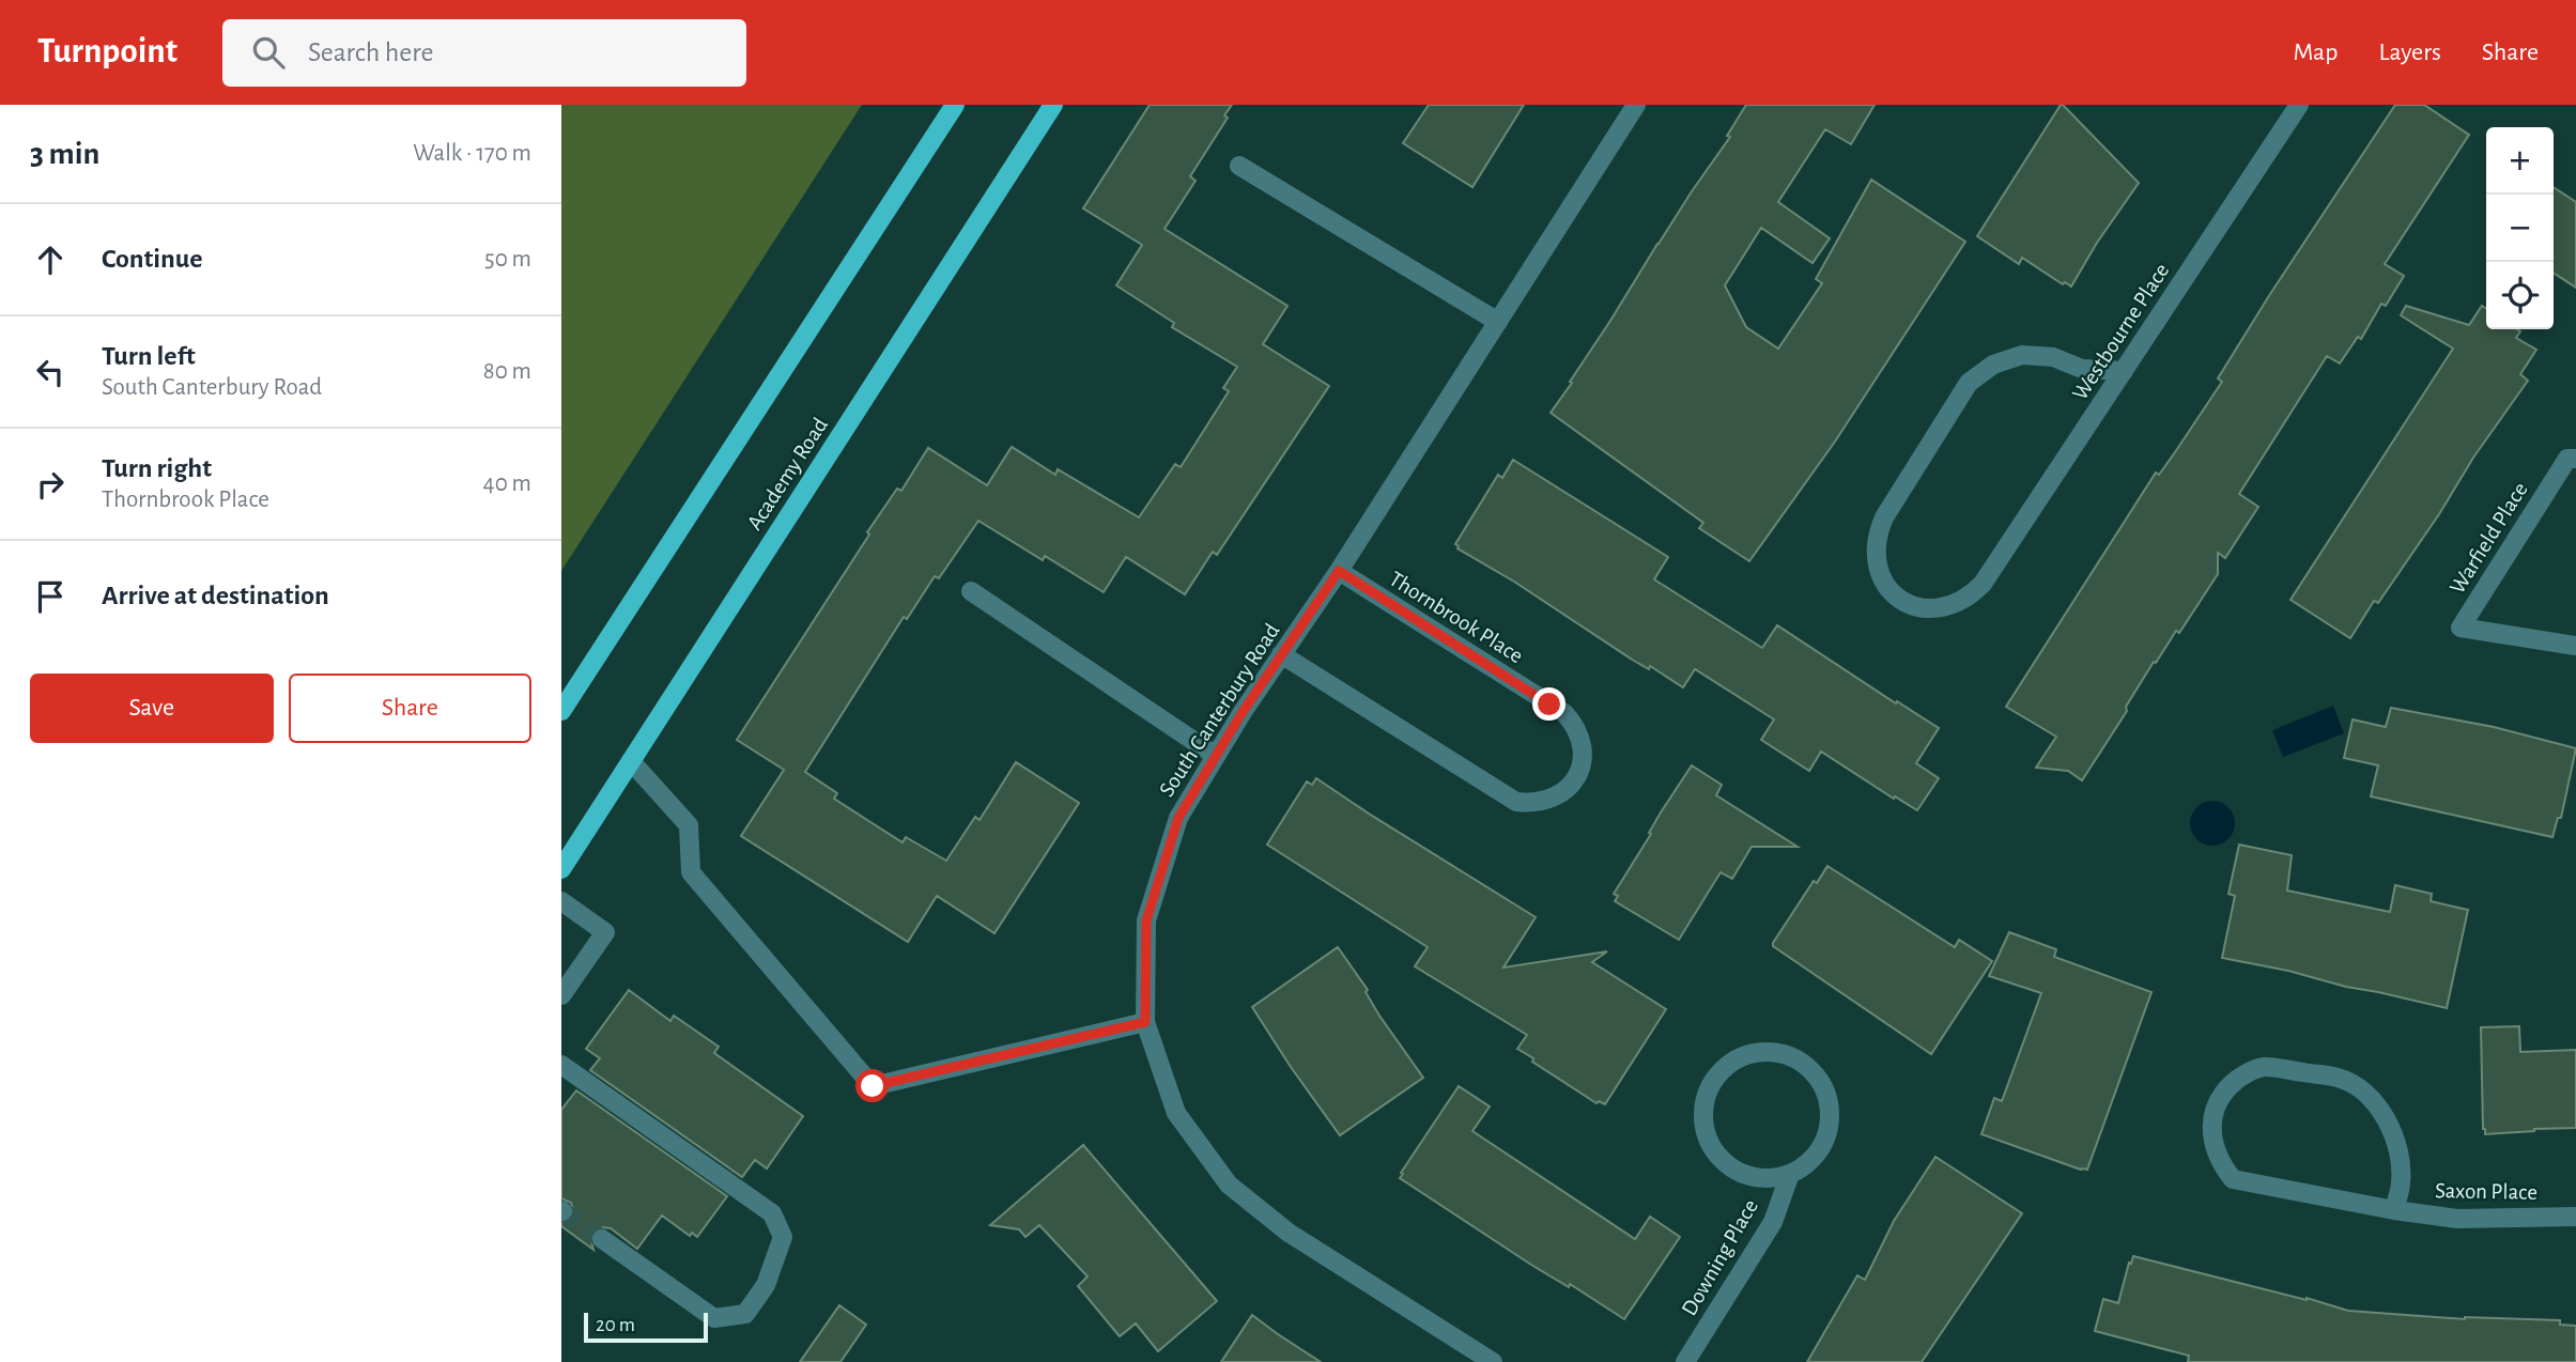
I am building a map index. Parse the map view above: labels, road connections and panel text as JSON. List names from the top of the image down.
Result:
{
  "streets": {
    "main road": ["Academy Road"],
    "street": [
      "Westbourne Place",
      "Warfield Place",
      "Thornbrook Place",
      "South Canterbury Road",
      "Saxon Place",
      "Downing Place"
    ]
  },
  "crossings": [
    ["Thornbrook Place", "South Canterbury Road"]
  ],
  "scale_bar": "20 m",
  "page": {
    "header": "Turnpoint",
    "search": "Search here",
    "nav": ["Map", "Layers", "Share"],
    "heading": ["3 min", "Walk · 170 m"],
    "map_buttons": ["+", "−"],
    "list": [
      ["Continue", "50 m"],
      ["Turn left", "South Canterbury Road", "80 m"],
      ["Turn right", "Thornbrook Place", "40 m"],
      "Arrive at destination"
    ],
    "buttons": ["Save", "Share"],
    "scale": "20 m"
  }
}
